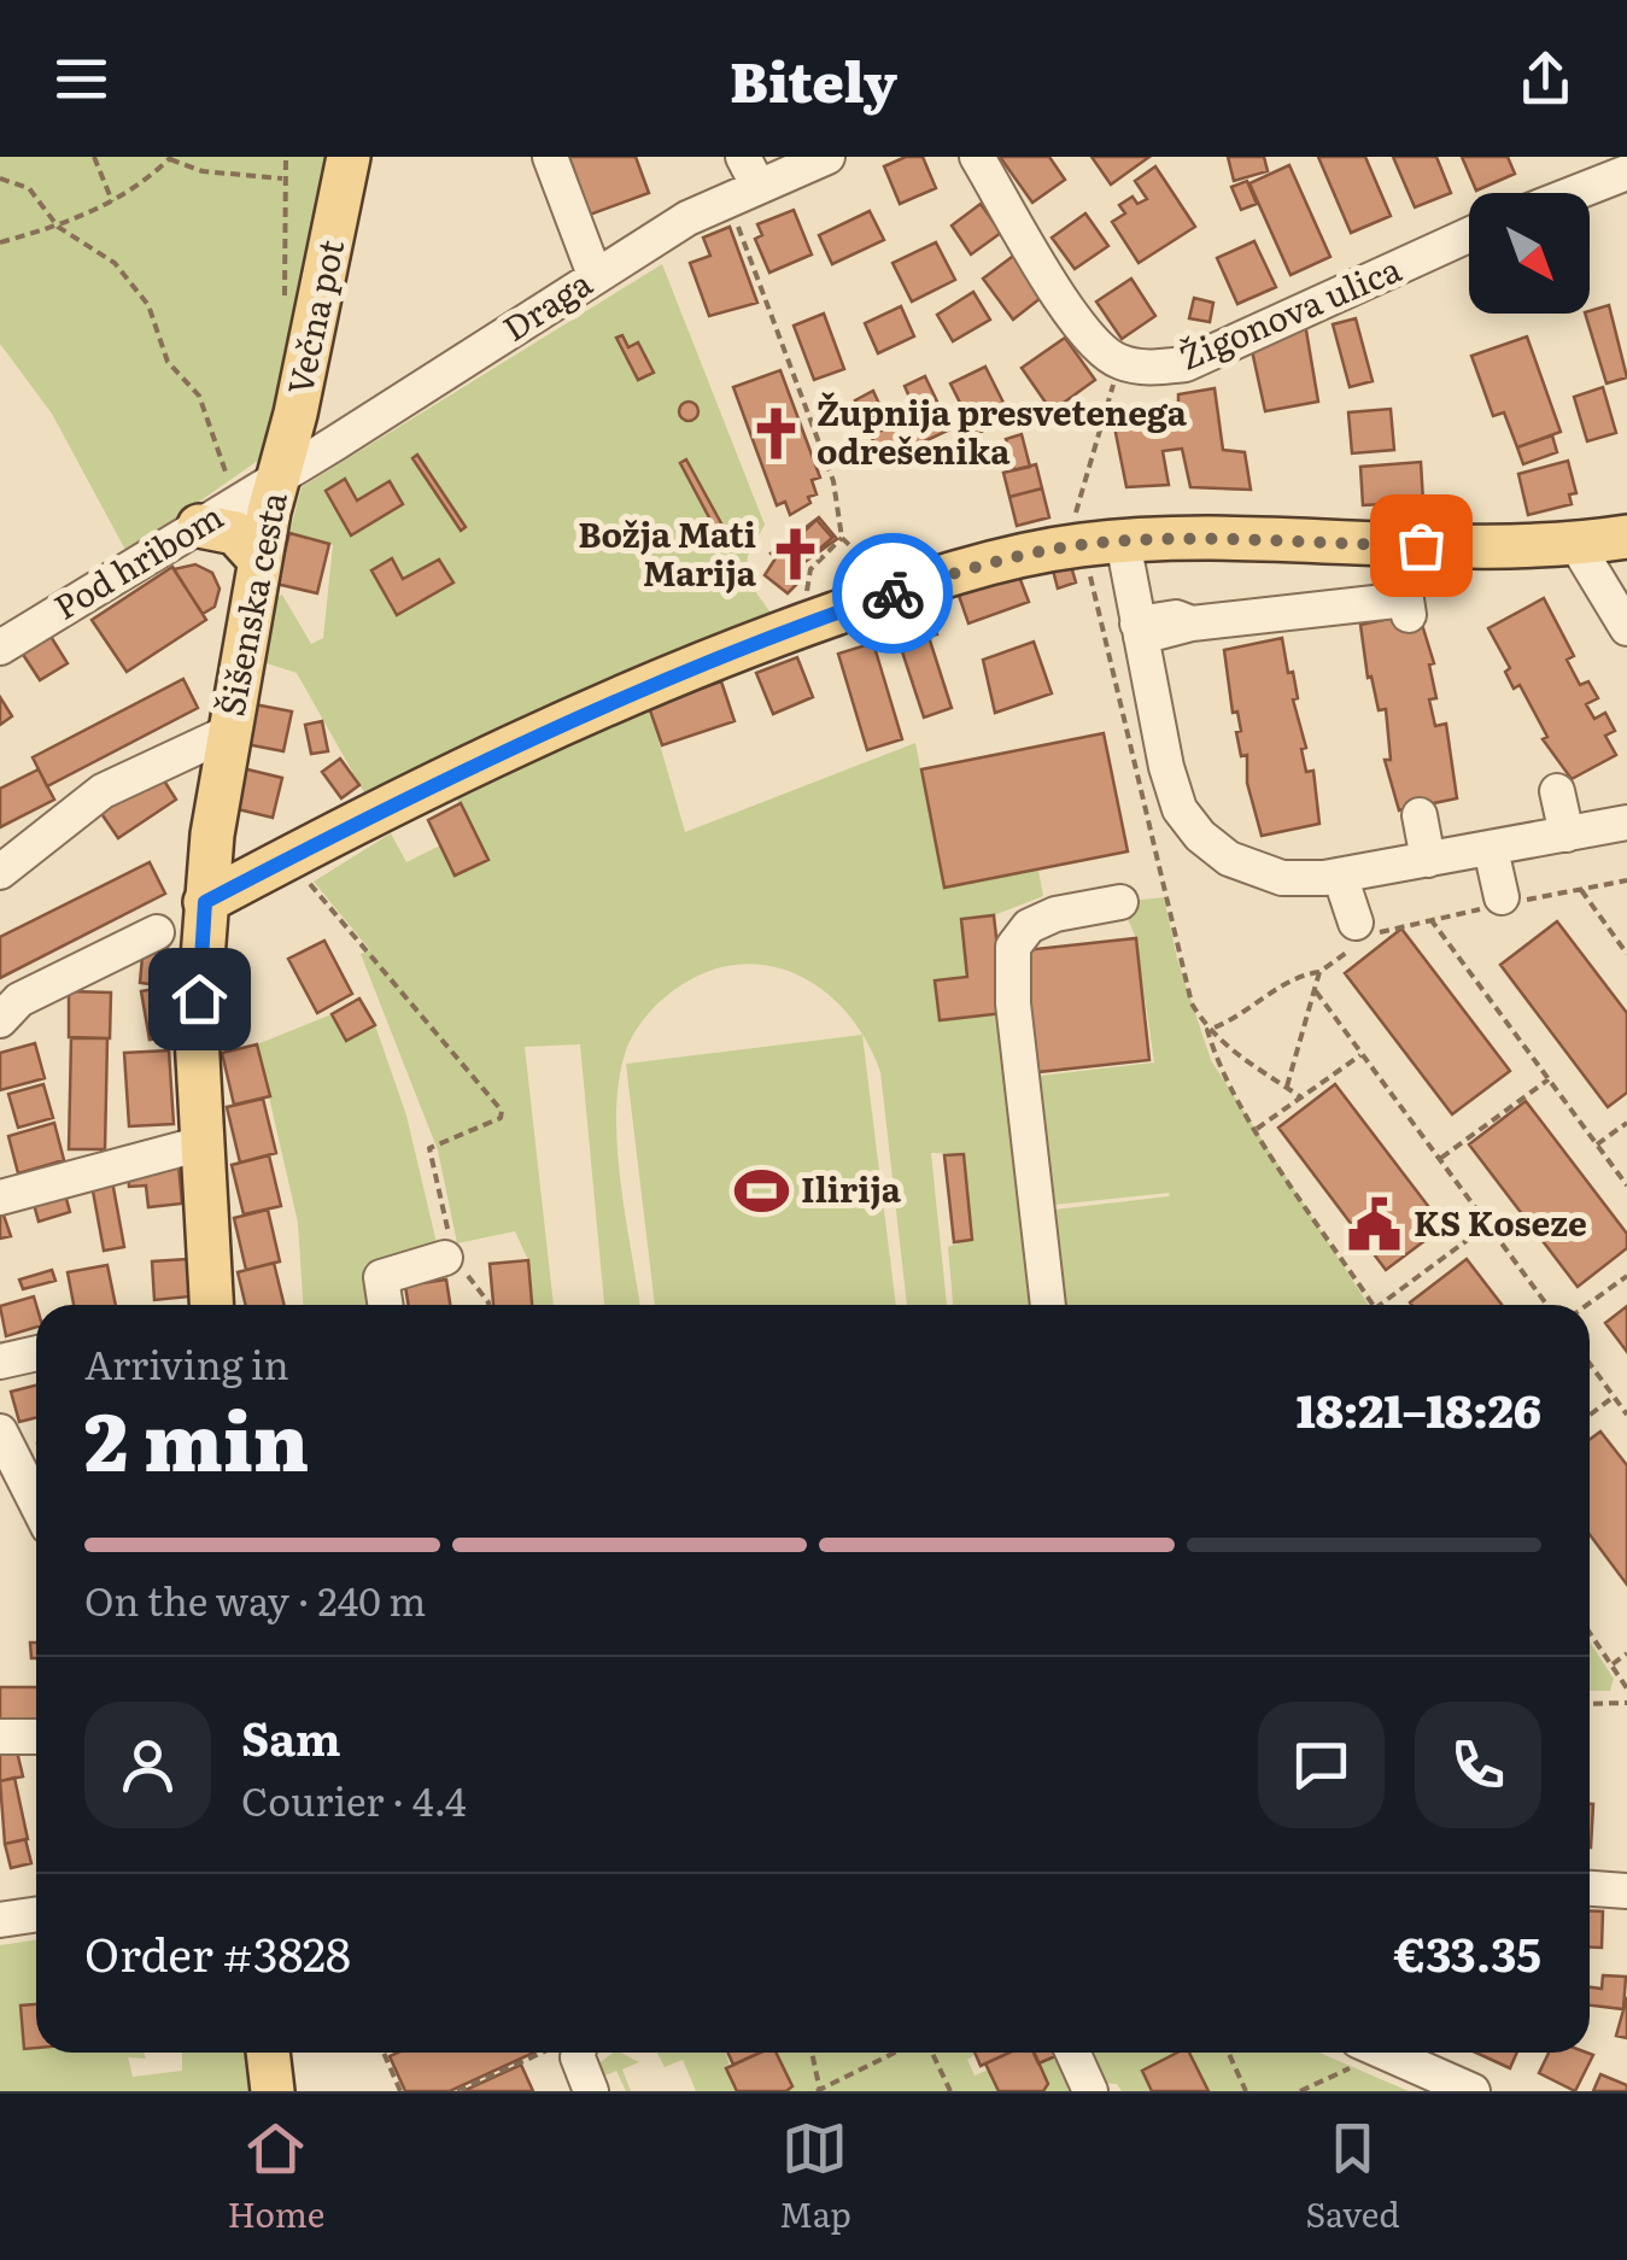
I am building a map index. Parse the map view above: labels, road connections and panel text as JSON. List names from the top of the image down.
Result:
{
  "streets": {
    "main road": ["Večna pot", "Šišenska cesta"],
    "street": ["Draga", "Žigonova ulica", "Pod hribom"]
  },
  "crossings": [
    ["Draga", "Večna pot"],
    ["Draga", "Pod hribom"],
    ["Draga", "Šišenska cesta"],
    ["Večna pot", "Pod hribom"],
    ["Večna pot", "Šišenska cesta"],
    ["Pod hribom", "Šišenska cesta"]
  ],
  "places": {
    "church": ["Župnija presvetenega odrešenika", "Božja Mati Marija"],
    "sports": ["Ilirija"],
    "public building": ["KS Koseze"]
  },
  "north": "bottom right",
  "page": {
    "header": "Bitely",
    "heading": ["2 min", "Arriving in", "18:21–18:26"],
    "panel": [
      "Sam",
      "Courier · 4.4",
      "Order #3828",
      "€33.35"
    ],
    "bar": "On the way · 240 m",
    "tabs": ["Home", "Map", "Saved"]
  }
}
